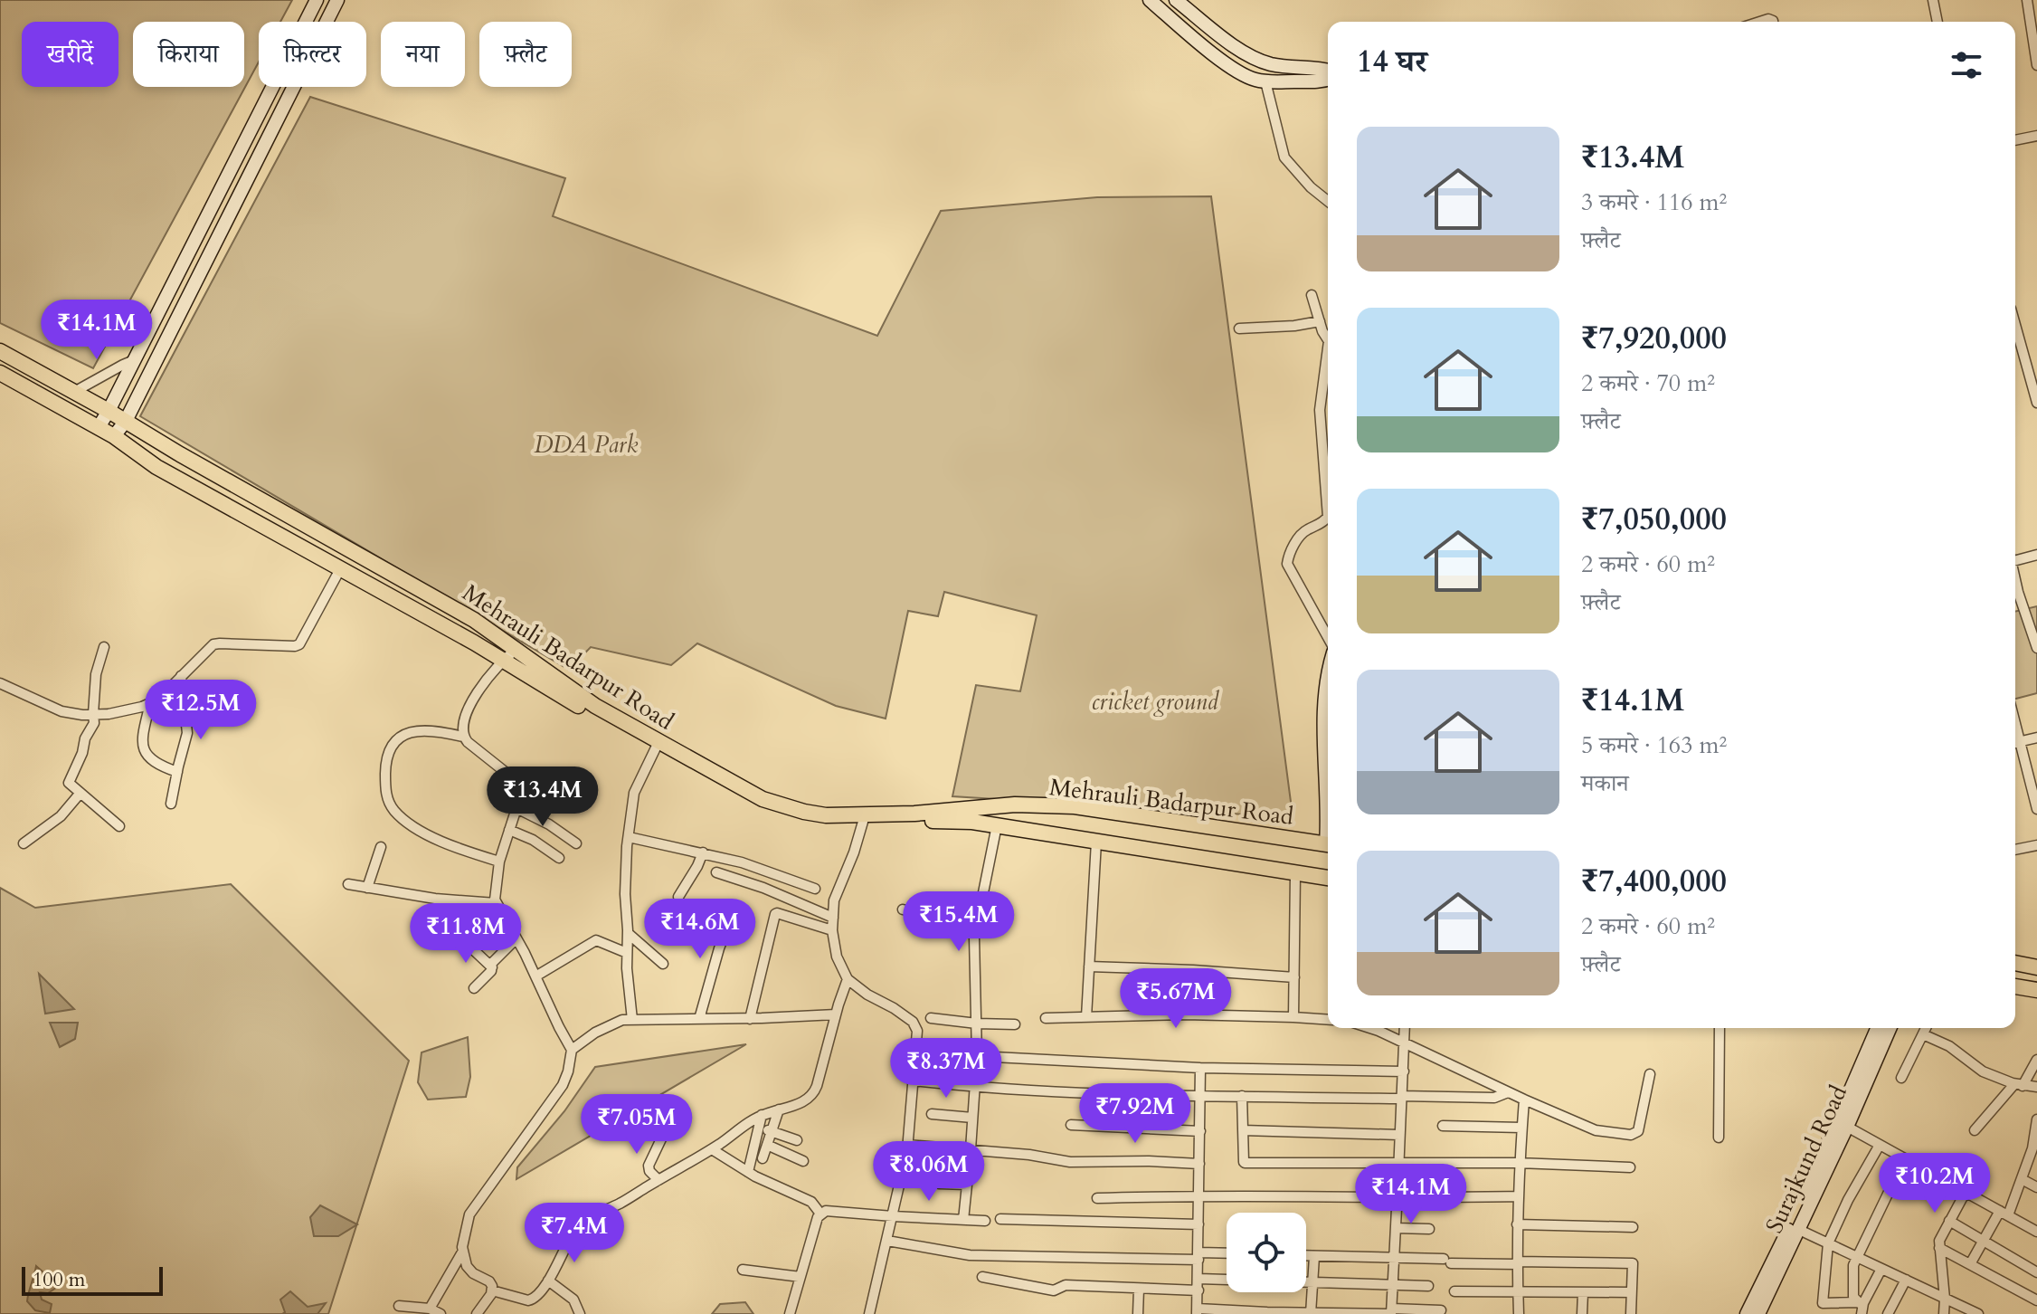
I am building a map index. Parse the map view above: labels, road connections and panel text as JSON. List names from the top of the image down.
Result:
{
  "streets": {
    "main road": ["Mehrauli Badarpur Road", "Surajkund Road"]
  },
  "parks": ["DDA Park", "cricket ground"],
  "scale_bar": "100 m",
  "page": {
    "chip": [
      "खरीदें",
      "किराया",
      "फ़िल्टर",
      "नया",
      "फ़्लैट"
    ],
    "heading": "14 घर",
    "list": [
      {
        "name": "₹13.4M",
        "note": "3 कमरे · 116 m² · फ़्लैट"
      },
      {
        "name": "₹7,920,000",
        "note": "2 कमरे · 70 m² · फ़्लैट"
      },
      {
        "name": "₹7,050,000",
        "note": "2 कमरे · 60 m² · फ़्लैट"
      },
      {
        "name": "₹14.1M",
        "note": "5 कमरे · 163 m² · मकान"
      },
      {
        "name": "₹7,400,000",
        "note": "2 कमरे · 60 m² · फ़्लैट"
      }
    ],
    "price": [
      "₹14.1M",
      "₹12.5M",
      "₹13.4M",
      "₹15.4M",
      "₹14.6M",
      "₹11.8M",
      "₹5.67M",
      "₹8.37M",
      "₹7.92M",
      "₹7.05M",
      "₹8.06M",
      "₹10.2M",
      "₹14.1M",
      "₹7.4M"
    ],
    "scale": "100 m"
  }
}
